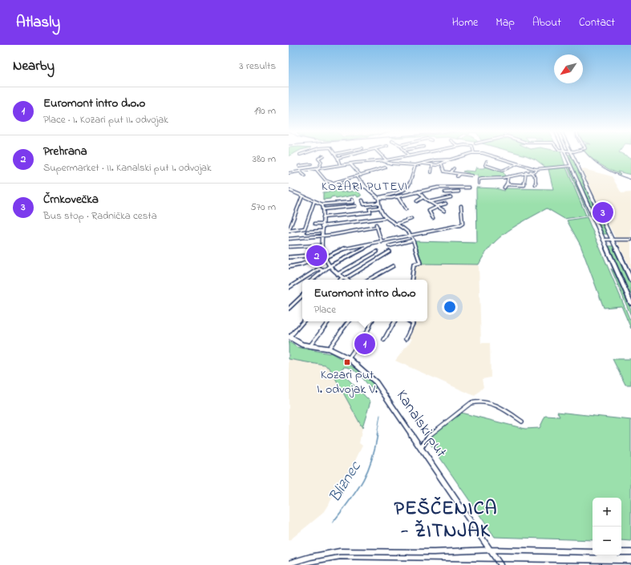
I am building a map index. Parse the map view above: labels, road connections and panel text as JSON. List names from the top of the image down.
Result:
{
  "streets": {
    "street": ["Kanalski put"]
  },
  "districts": ["KOZARI PUTEVI", "PEŠČENICA - ŽITNJAK"],
  "water": ["Bliznec"],
  "places": {
    "transit": ["Kozari put I. odvojak V."]
  },
  "north": "bottom left",
  "page": {
    "header": "Atlasly",
    "nav": [
      "Home",
      "Map",
      "About",
      "Contact"
    ],
    "heading": ["Nearby", "3 results"],
    "list": [
      {
        "mark": "1",
        "name": "Euromont intro d.o.o",
        "note": "Place · I. Kozari put II. odvojak",
        "value": "190 m"
      },
      {
        "mark": "2",
        "name": "Prehrana",
        "note": "Supermarket · II. Kanalski put I. odvojak",
        "value": "380 m"
      },
      {
        "mark": "3",
        "name": "Črnkovečka",
        "note": "Bus stop · Radnička cesta",
        "value": "570 m"
      }
    ],
    "pins": ["3", "2", "1"],
    "popup": ["Euromont intro d.o.o", "Place"],
    "map_buttons": ["+", "−"]
  }
}
